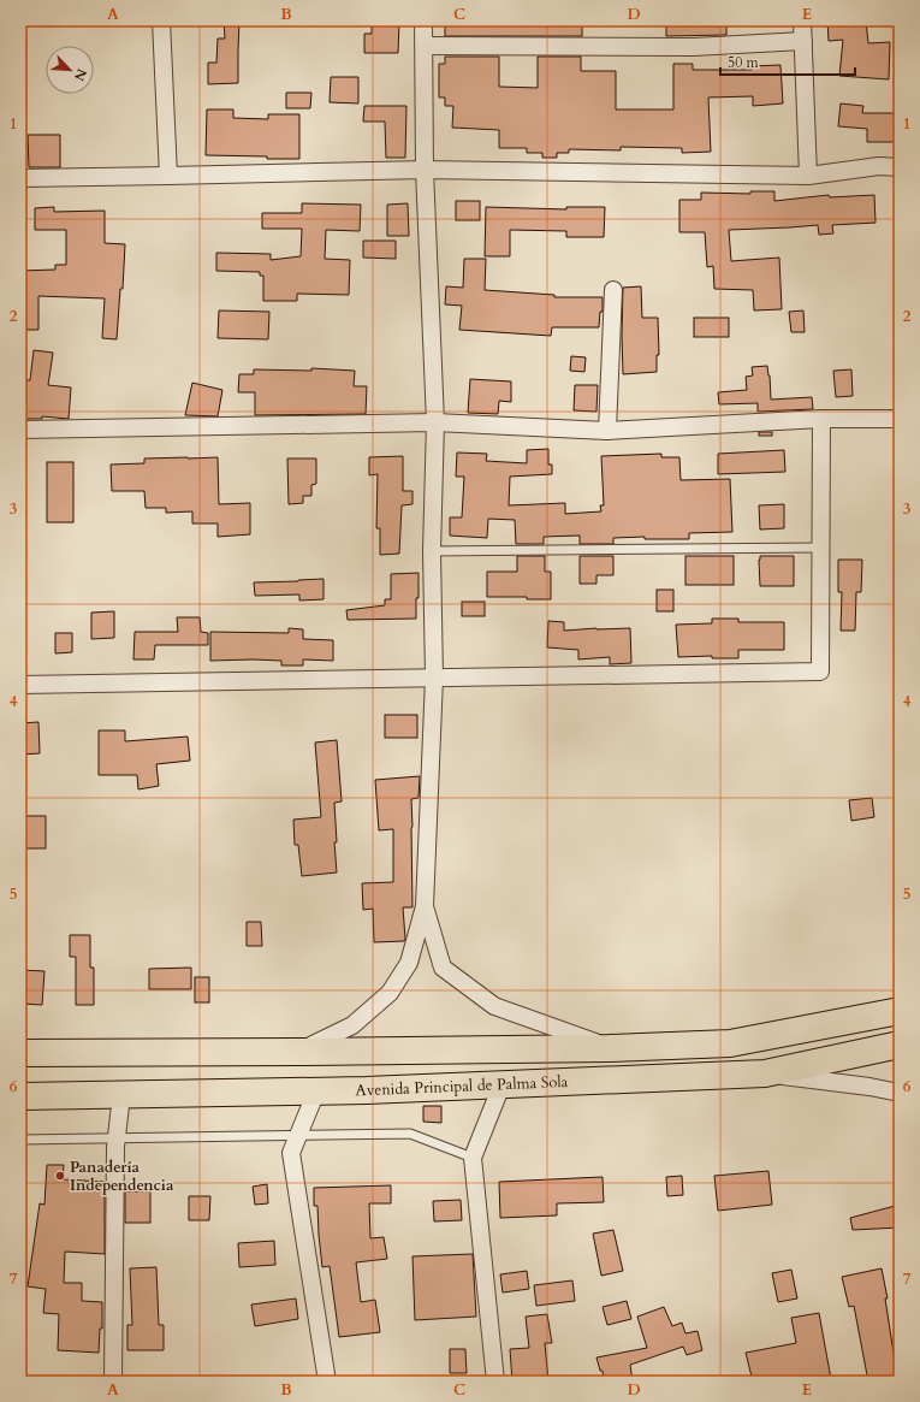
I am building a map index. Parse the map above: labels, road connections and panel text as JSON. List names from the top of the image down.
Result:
{
  "streets": {
    "highway": ["Avenida Principal de Palma Sola"]
  },
  "places": ["Panadería Independencia"],
  "scale_bar": "50 m",
  "north": "bottom right",
  "grid": {
    "columns": [
      "A",
      "B",
      "C",
      "D",
      "E"
    ],
    "rows": [
      "1",
      "2",
      "3",
      "4",
      "5",
      "6",
      "7"
    ]
  }
}
